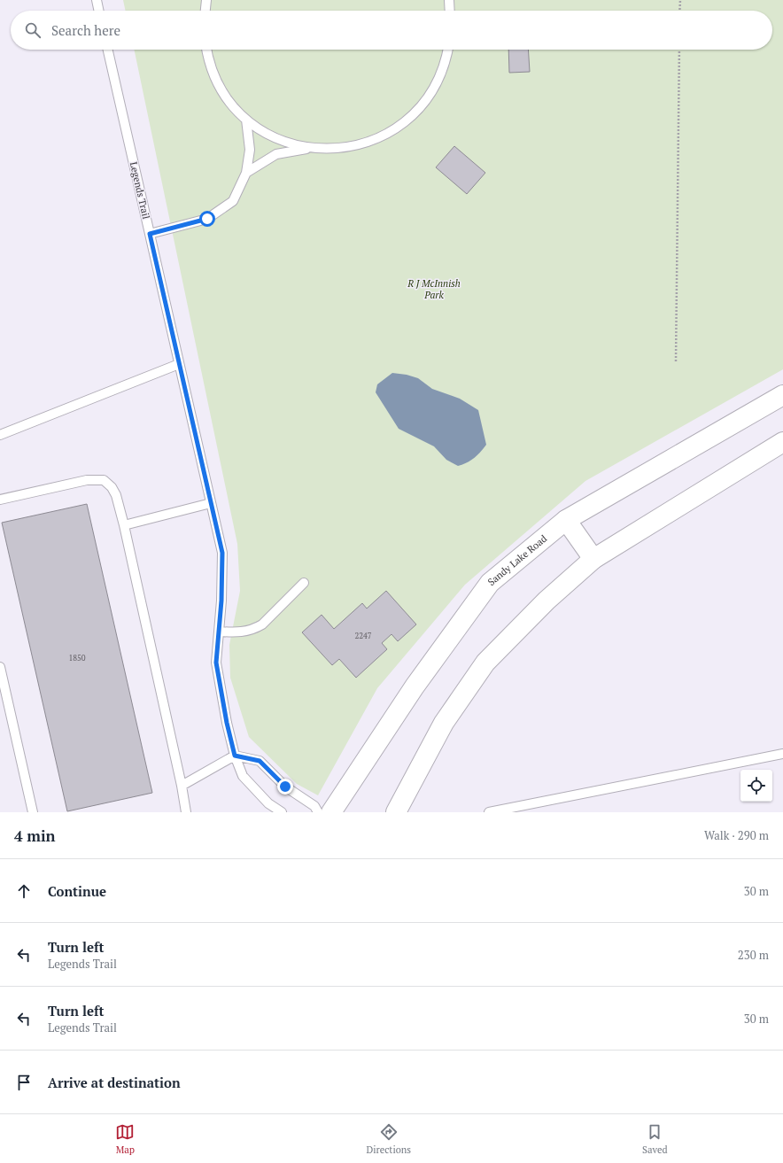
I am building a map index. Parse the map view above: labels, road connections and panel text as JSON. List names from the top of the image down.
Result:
{
  "streets": {
    "main road": ["Sandy Lake Road"],
    "lane": ["Legends Trail"]
  },
  "parks": ["R J McInnish Park"],
  "house_numbers": ["2247", "1850"],
  "page": {
    "search": "Search here",
    "heading": ["4 min", "Walk · 290 m"],
    "list": [
      ["Continue", "30 m"],
      ["Turn left", "Legends Trail", "230 m"],
      ["Turn left", "Legends Trail", "30 m"],
      "Arrive at destination"
    ],
    "nav": ["Map", "Directions", "Saved"]
  }
}
